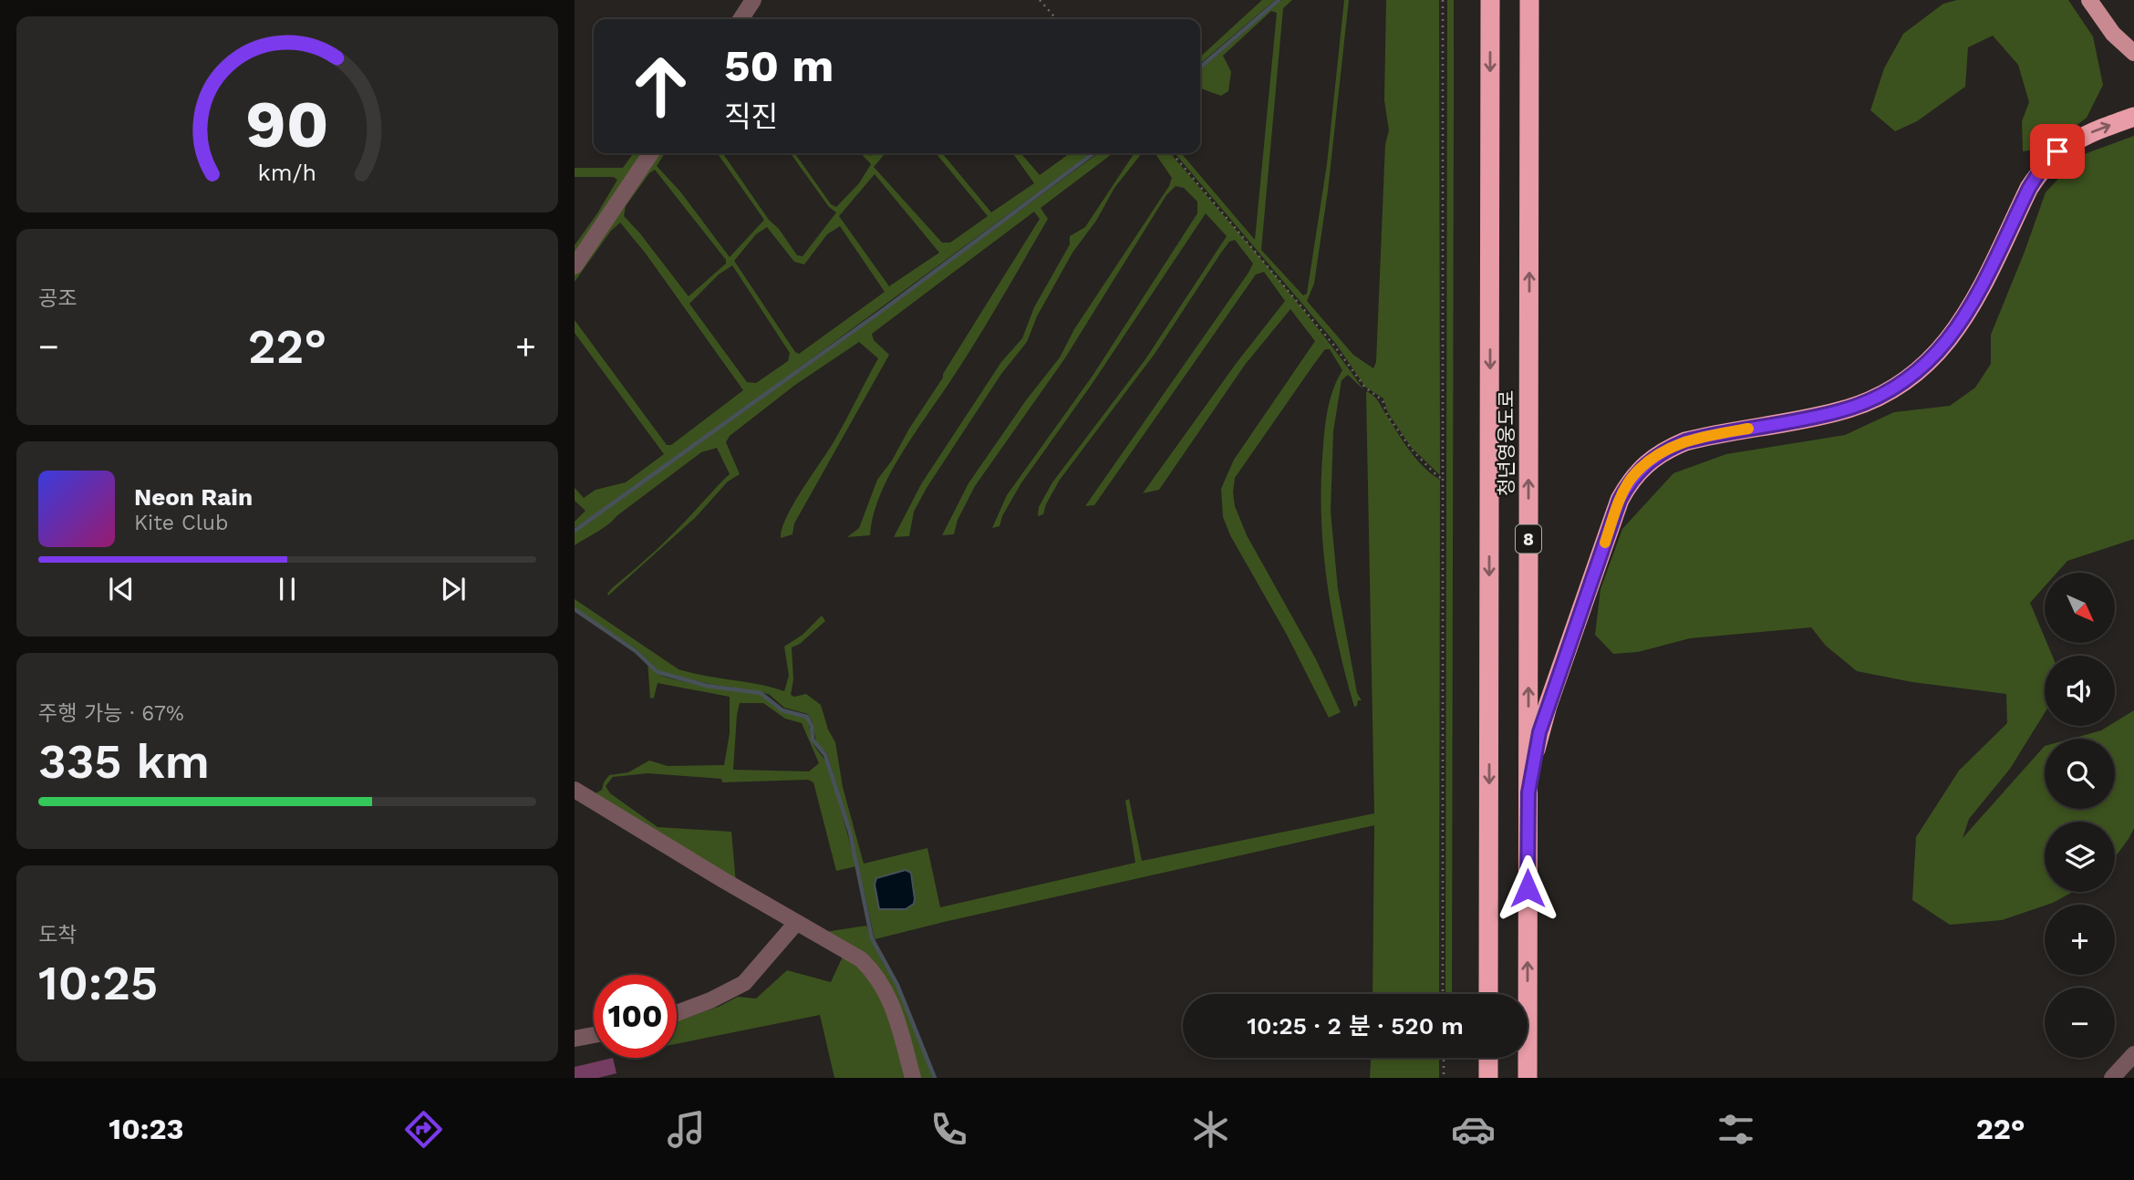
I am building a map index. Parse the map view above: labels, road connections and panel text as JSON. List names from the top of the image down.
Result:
{
  "streets": {
    "highway": ["청년영웅도로", "8"]
  },
  "north": "bottom right",
  "page": {
    "turn": ["50 m", "직진"],
    "tile": [
      "공조",
      ["주행 가능 · 67%", "335 km"],
      ["도착", "10:25"]
    ],
    "heat": ["−", "22°", "+"],
    "song": ["Neon Rain", "Kite Club"],
    "map_buttons": ["+", "−"],
    "limit": "100",
    "trip": "10:25 · 2 분 · 520 m",
    "tabs": ["10:23", "22°"],
    "gauge": ["90", "km/h"]
  }
}
